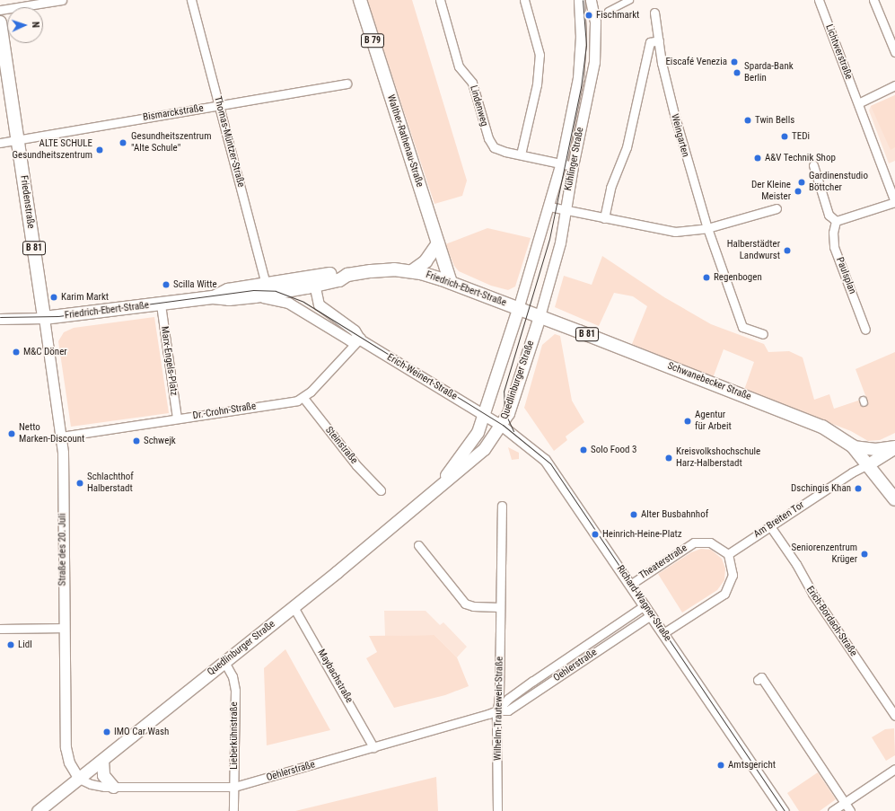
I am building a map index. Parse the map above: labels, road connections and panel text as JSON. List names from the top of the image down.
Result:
{
  "streets": {
    "main road": [
      "B 79",
      "Walther-Rathenau-Straße",
      "Friedenstraße",
      "B 81",
      "Friedrich-Ebert-Straße",
      "Quedlinburger Straße",
      "Schwanebecker Straße"
    ],
    "street": [
      "Lichtwerstraße",
      "Lindenweg",
      "Bismarckstraße",
      "Weingarten",
      "Thomas-Müntzer-Straße",
      "Kühlinger Straße",
      "Paulsplan",
      "Marx-Engels-Platz",
      "Erich-Weinert-Straße",
      "Dr.-Crohn-Straße",
      "Steinstraße",
      "Am Breiten Tor",
      "Straße des 20. Juli",
      "Theaterstraße",
      "Richard-Wagner-Straße",
      "Erich-Bordach-Straße",
      "Oehlerstraße",
      "Maybachstraße",
      "Wilhelm-Trautewein-Straße",
      "Lieberkühnstraße"
    ]
  },
  "crossings": [
    ["Lindenweg", "Kühlinger Straße"],
    ["Bismarckstraße", "Thomas-Müntzer-Straße"],
    ["Bismarckstraße", "Friedenstraße"],
    ["Walther-Rathenau-Straße", "Friedrich-Ebert-Straße"],
    ["Thomas-Müntzer-Straße", "Friedrich-Ebert-Straße"],
    ["Kühlinger Straße", "Friedrich-Ebert-Straße"],
    ["Kühlinger Straße", "Quedlinburger Straße"],
    ["Kühlinger Straße", "Schwanebecker Straße"],
    ["Friedenstraße", "Friedrich-Ebert-Straße"],
    ["Friedenstraße", "Straße des 20. Juli"],
    ["B 81", "Schwanebecker Straße"],
    ["B 81", "Am Breiten Tor"],
    ["Friedrich-Ebert-Straße", "Marx-Engels-Platz"],
    ["Friedrich-Ebert-Straße", "Erich-Weinert-Straße"],
    ["Friedrich-Ebert-Straße", "Quedlinburger Straße"],
    ["Friedrich-Ebert-Straße", "Schwanebecker Straße"],
    ["Friedrich-Ebert-Straße", "Straße des 20. Juli"],
    ["Marx-Engels-Platz", "Dr.-Crohn-Straße"],
    ["Erich-Weinert-Straße", "Quedlinburger Straße"],
    ["Erich-Weinert-Straße", "Dr.-Crohn-Straße"],
    ["Erich-Weinert-Straße", "Richard-Wagner-Straße"],
    ["Quedlinburger Straße", "Schwanebecker Straße"],
    ["Quedlinburger Straße", "Straße des 20. Juli"],
    ["Quedlinburger Straße", "Richard-Wagner-Straße"],
    ["Quedlinburger Straße", "Oehlerstraße"],
    ["Quedlinburger Straße", "Maybachstraße"],
    ["Quedlinburger Straße", "Lieberkühnstraße"],
    ["Schwanebecker Straße", "Am Breiten Tor"],
    ["Dr.-Crohn-Straße", "Steinstraße"],
    ["Dr.-Crohn-Straße", "Straße des 20. Juli"],
    ["Am Breiten Tor", "Theaterstraße"],
    ["Am Breiten Tor", "Erich-Bordach-Straße"],
    ["Straße des 20. Juli", "Oehlerstraße"],
    ["Theaterstraße", "Richard-Wagner-Straße"],
    ["Richard-Wagner-Straße", "Oehlerstraße"],
    ["Oehlerstraße", "Maybachstraße"],
    ["Oehlerstraße", "Wilhelm-Trautewein-Straße"],
    ["Oehlerstraße", "Lieberkühnstraße"]
  ],
  "places": [
    "Fischmarkt",
    "Eiscafé Venezia",
    "Sparda-Bank Berlin",
    "Twin Bells",
    "TEDi",
    "Gesundheitszentrum \"Alte Schule\"",
    "ALTE SCHULE Gesundheitszentrum",
    "A&V Technik Shop",
    "Gardinenstudio Böttcher",
    "Der Kleine Meister",
    "Halberstädter Landwurst",
    "Regenbogen",
    "Scilla Witte",
    "Karim Markt",
    "M&C Döner",
    "Agentur für Arbeit",
    "Netto Marken-Discount",
    "Schwejk",
    "Solo Food 3",
    "Kreisvolkshochschule Harz-Halberstadt",
    "Schlachthof Halberstadt",
    "Dschingis Khan",
    "Alter Busbahnhof",
    "Heinrich-Heine-Platz",
    "Seniorenzentrum Krüger",
    "Lidl",
    "IMO Car Wash",
    "Amtsgericht"
  ],
  "north": "right"
}
